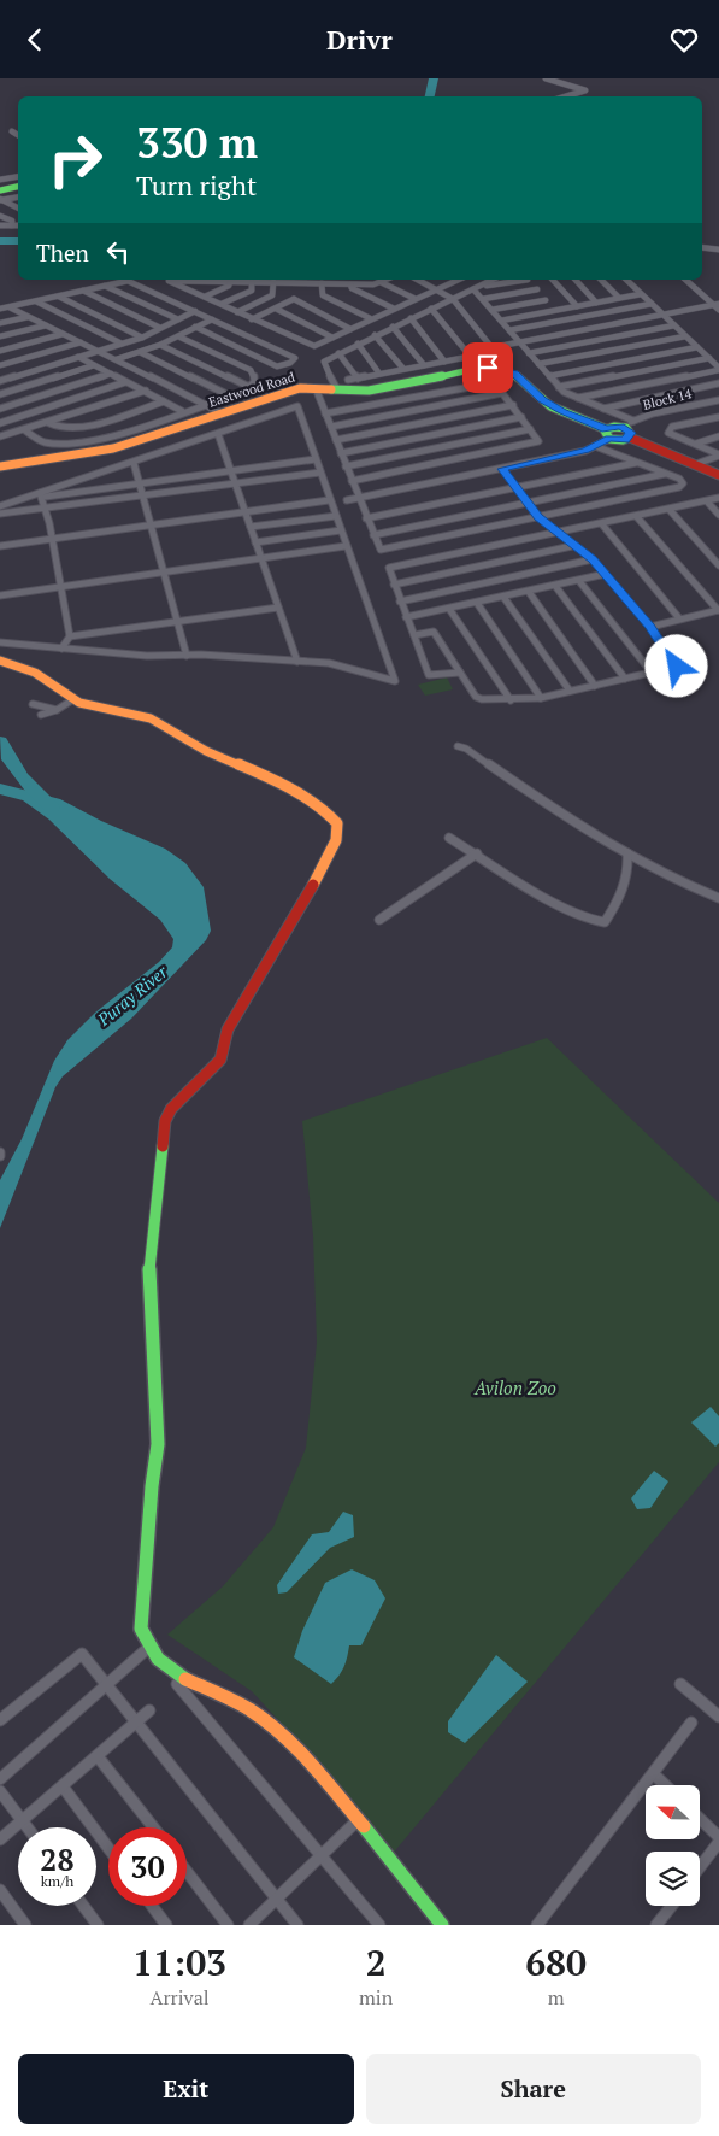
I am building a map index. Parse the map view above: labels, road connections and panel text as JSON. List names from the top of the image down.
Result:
{
  "streets": {
    "street": ["Eastwood Road", "Block 14"]
  },
  "water": ["Puray River"],
  "parks": ["Avilon Zoo"],
  "north": "left",
  "page": {
    "header": "Drivr",
    "turn": ["330 m", "Turn right"],
    "then": "Then",
    "speed": "28 km/h",
    "limit": "30",
    "eta": [
      "11:03",
      "Arrival",
      "2",
      "min",
      "680",
      "m"
    ],
    "buttons": ["Exit", "Share"]
  }
}
